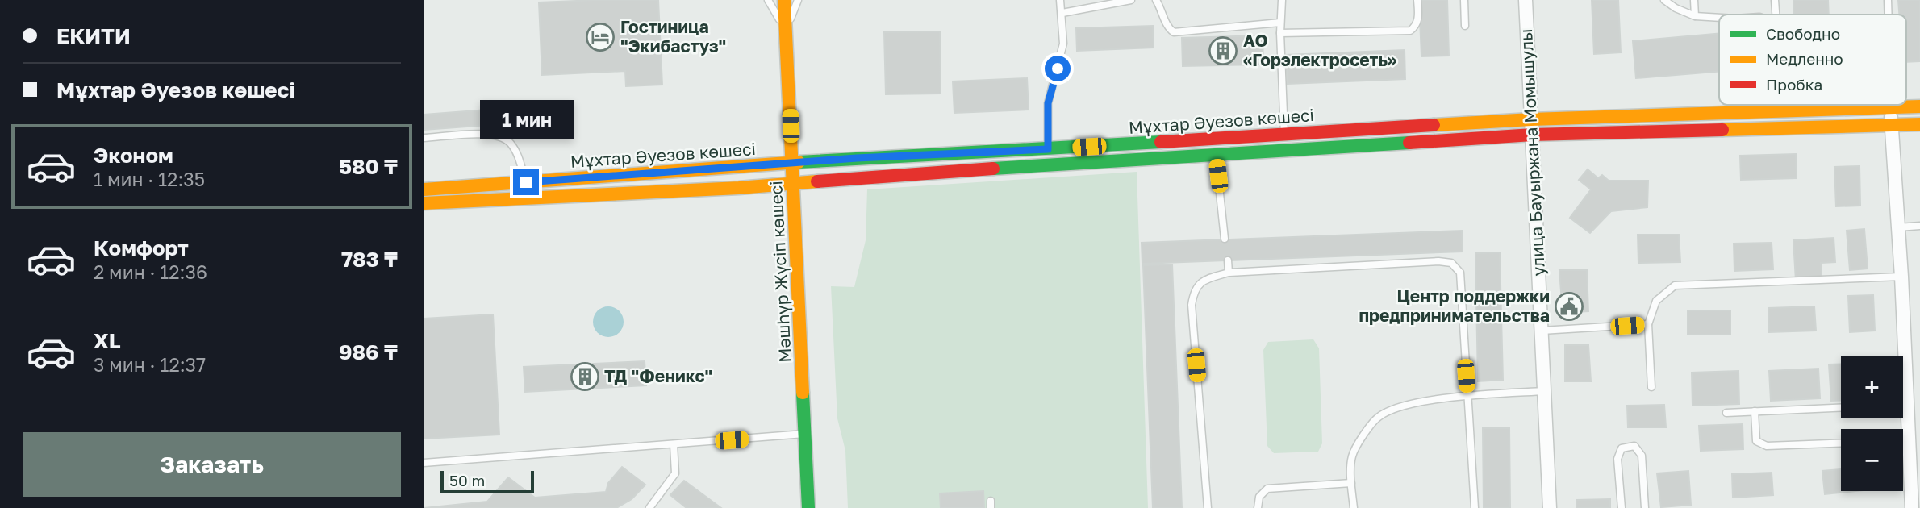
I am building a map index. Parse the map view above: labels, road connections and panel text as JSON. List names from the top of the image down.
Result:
{
  "streets": {
    "street": ["Мұхтар Әуезов көшесі", "улица Бауыржана Момышулы", "Мәшһүр Жүсіп көшесі"]
  },
  "crossings": [
    ["Мұхтар Әуезов көшесі", "улица Бауыржана Момышулы"],
    ["Мұхтар Әуезов көшесі", "Мәшһүр Жүсіп көшесі"]
  ],
  "places": {
    "hotel": ["Гостиница \"Экибастуз\""],
    "building": ["АО «Горэлектросеть»", "ТД \"Феникс\""],
    "public building": ["Центр поддержки предпринимательства"]
  },
  "legend": ["Свободно", "Медленно", "Пробка"],
  "scale_bar": "50 m",
  "page": {
    "banner": ["ЕКИТИ", "Мұхтар Әуезов көшесі"],
    "bubble": "1 мин",
    "list": [
      {
        "name": "Эконом",
        "note": "1 мин · 12:35",
        "value": "580 ₸"
      },
      {
        "name": "Комфорт",
        "note": "2 мин · 12:36",
        "value": "783 ₸"
      },
      {
        "name": "XL",
        "note": "3 мин · 12:37",
        "value": "986 ₸"
      }
    ],
    "map_buttons": ["+", "−"],
    "buttons": "Заказать",
    "scale": "50 m"
  }
}
